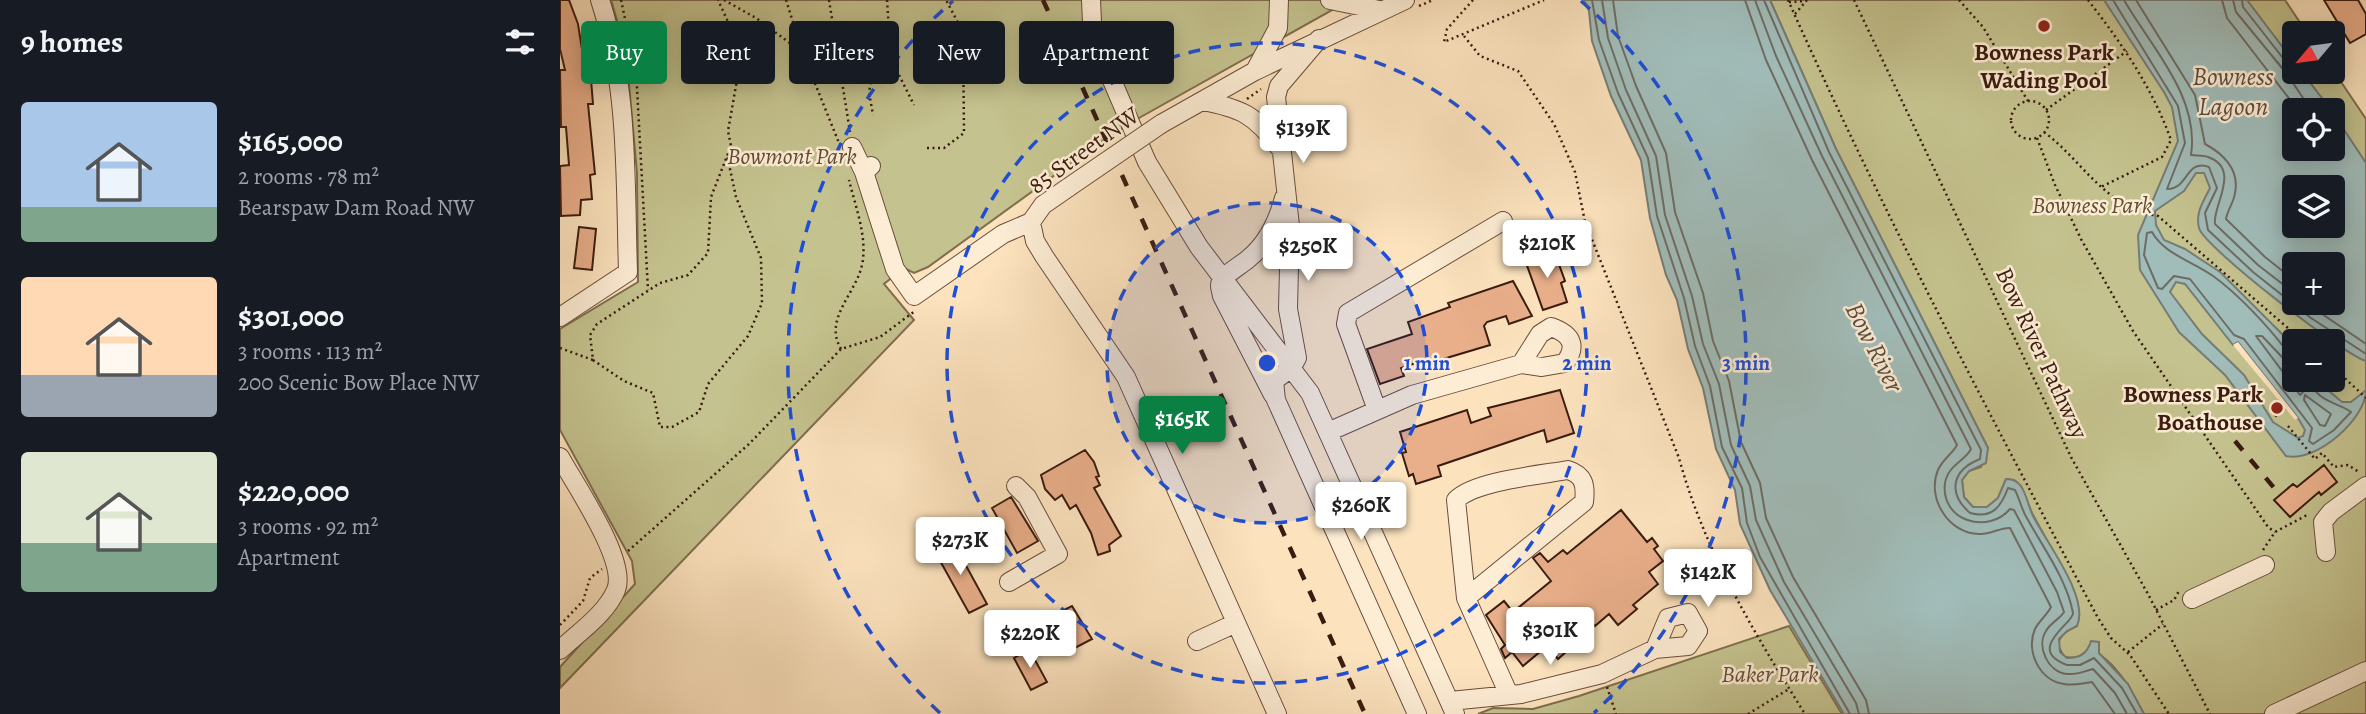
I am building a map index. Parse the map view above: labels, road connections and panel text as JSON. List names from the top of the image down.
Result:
{
  "streets": {
    "street": ["85 Street NW"],
    "path": ["Bow River Pathway"]
  },
  "water": ["Bowness Lagoon", "Bow River"],
  "parks": ["Bowmont Park", "Bowness Park", "Baker Park"],
  "places": ["Bowness Park Wading Pool", "Bowness Park Boathouse"],
  "north": "bottom left",
  "page": {
    "heading": "9 homes",
    "map_buttons": ["+", "−"],
    "chip": [
      "Buy",
      "Rent",
      "Filters",
      "New",
      "Apartment"
    ],
    "list": [
      {
        "name": "$165,000",
        "note": "2 rooms · 78 m² · Bearspaw Dam Road NW"
      },
      {
        "name": "$301,000",
        "note": "3 rooms · 113 m² · 200 Scenic Bow Place NW"
      },
      {
        "name": "$220,000",
        "note": "3 rooms · 92 m² · Apartment"
      }
    ],
    "price": [
      "$139K",
      "$210K",
      "$250K",
      "$165K",
      "$260K",
      "$273K",
      "$142K",
      "$301K",
      "$220K"
    ]
  },
  "rings": ["1 min", "2 min", "3 min"]
}
